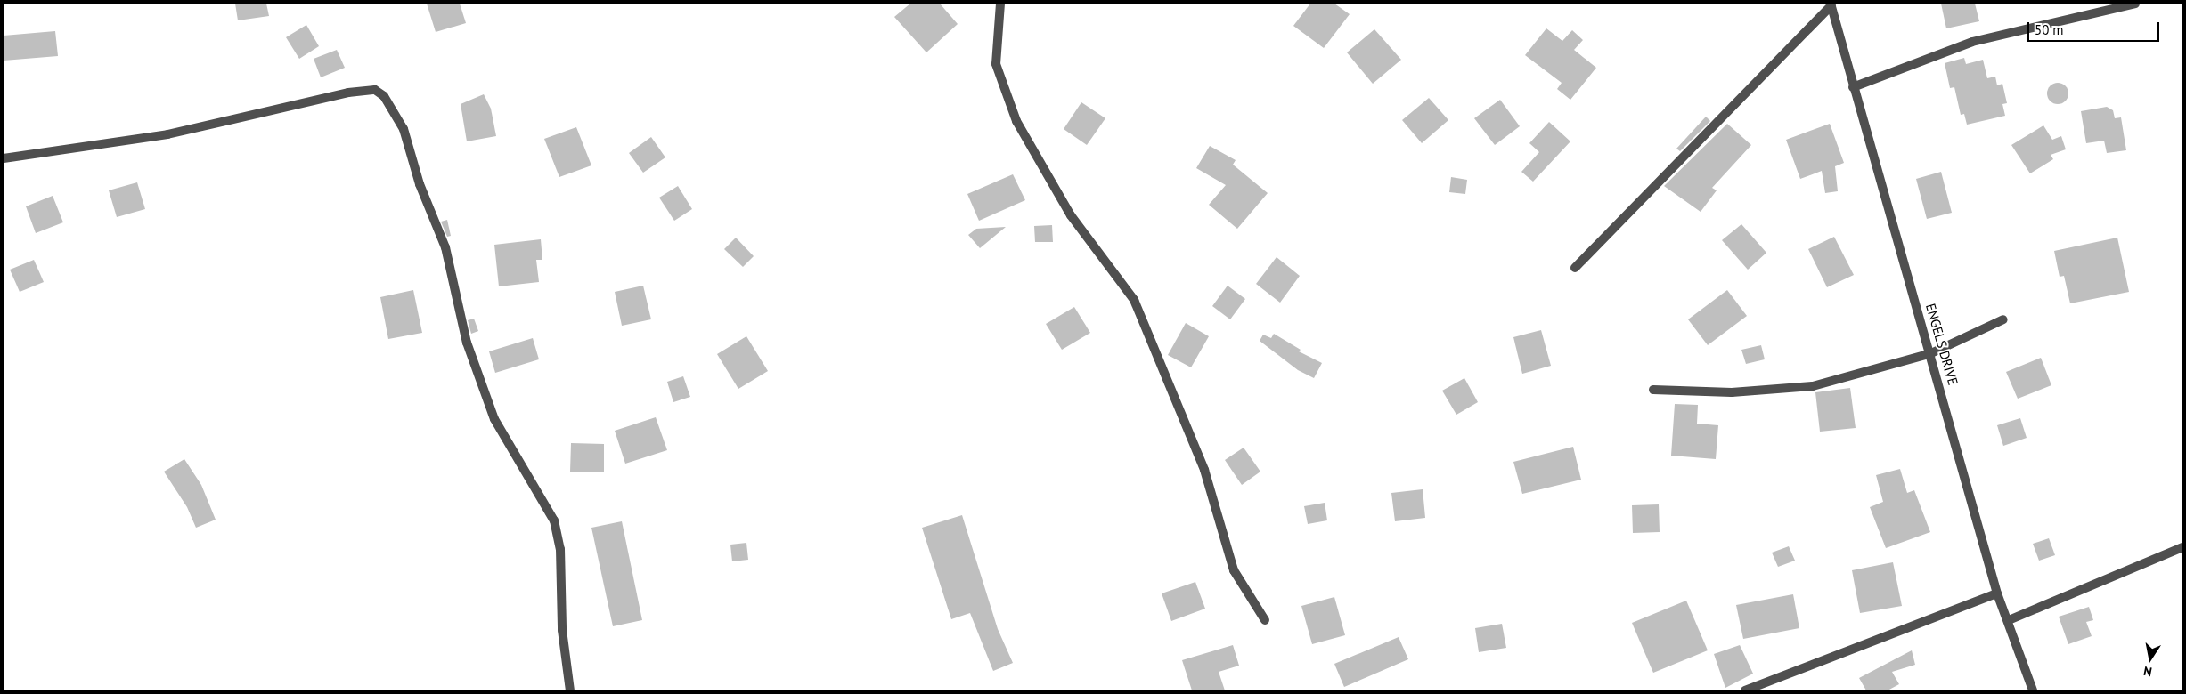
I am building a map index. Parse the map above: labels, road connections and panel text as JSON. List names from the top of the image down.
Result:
{
  "streets": {
    "street": ["ENGELS DRIVE"]
  },
  "scale_bar": "50 m",
  "north": "bottom"
}
